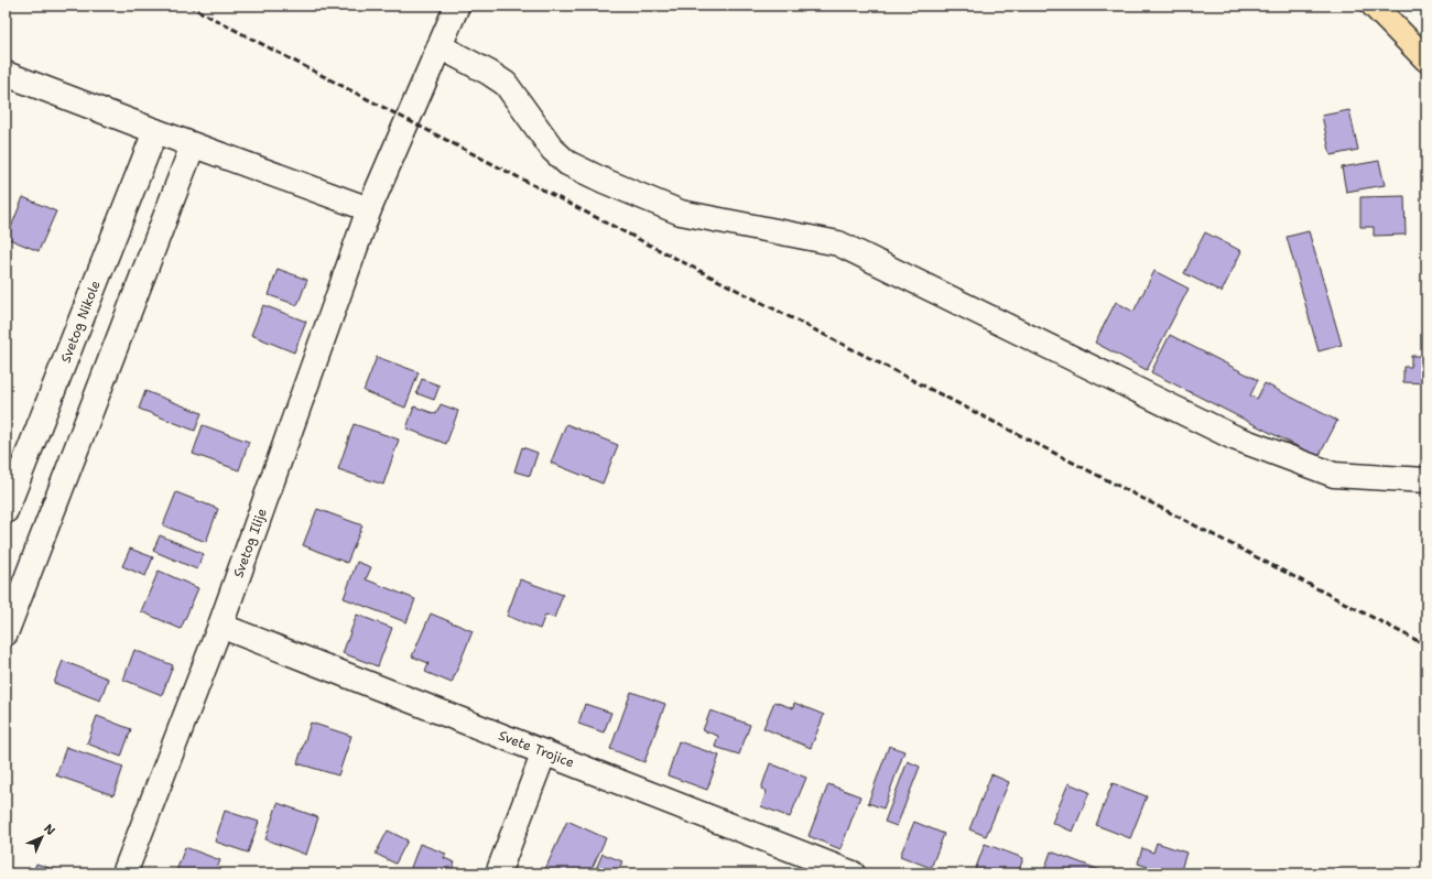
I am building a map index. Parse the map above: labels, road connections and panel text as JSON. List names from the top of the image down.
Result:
{
  "streets": {
    "street": ["Svetog Nikole", "Svetog Ilije", "Svete Trojice"]
  },
  "crossings": [
    ["Svetog Ilije", "Svete Trojice"]
  ],
  "north": "top right"
}
